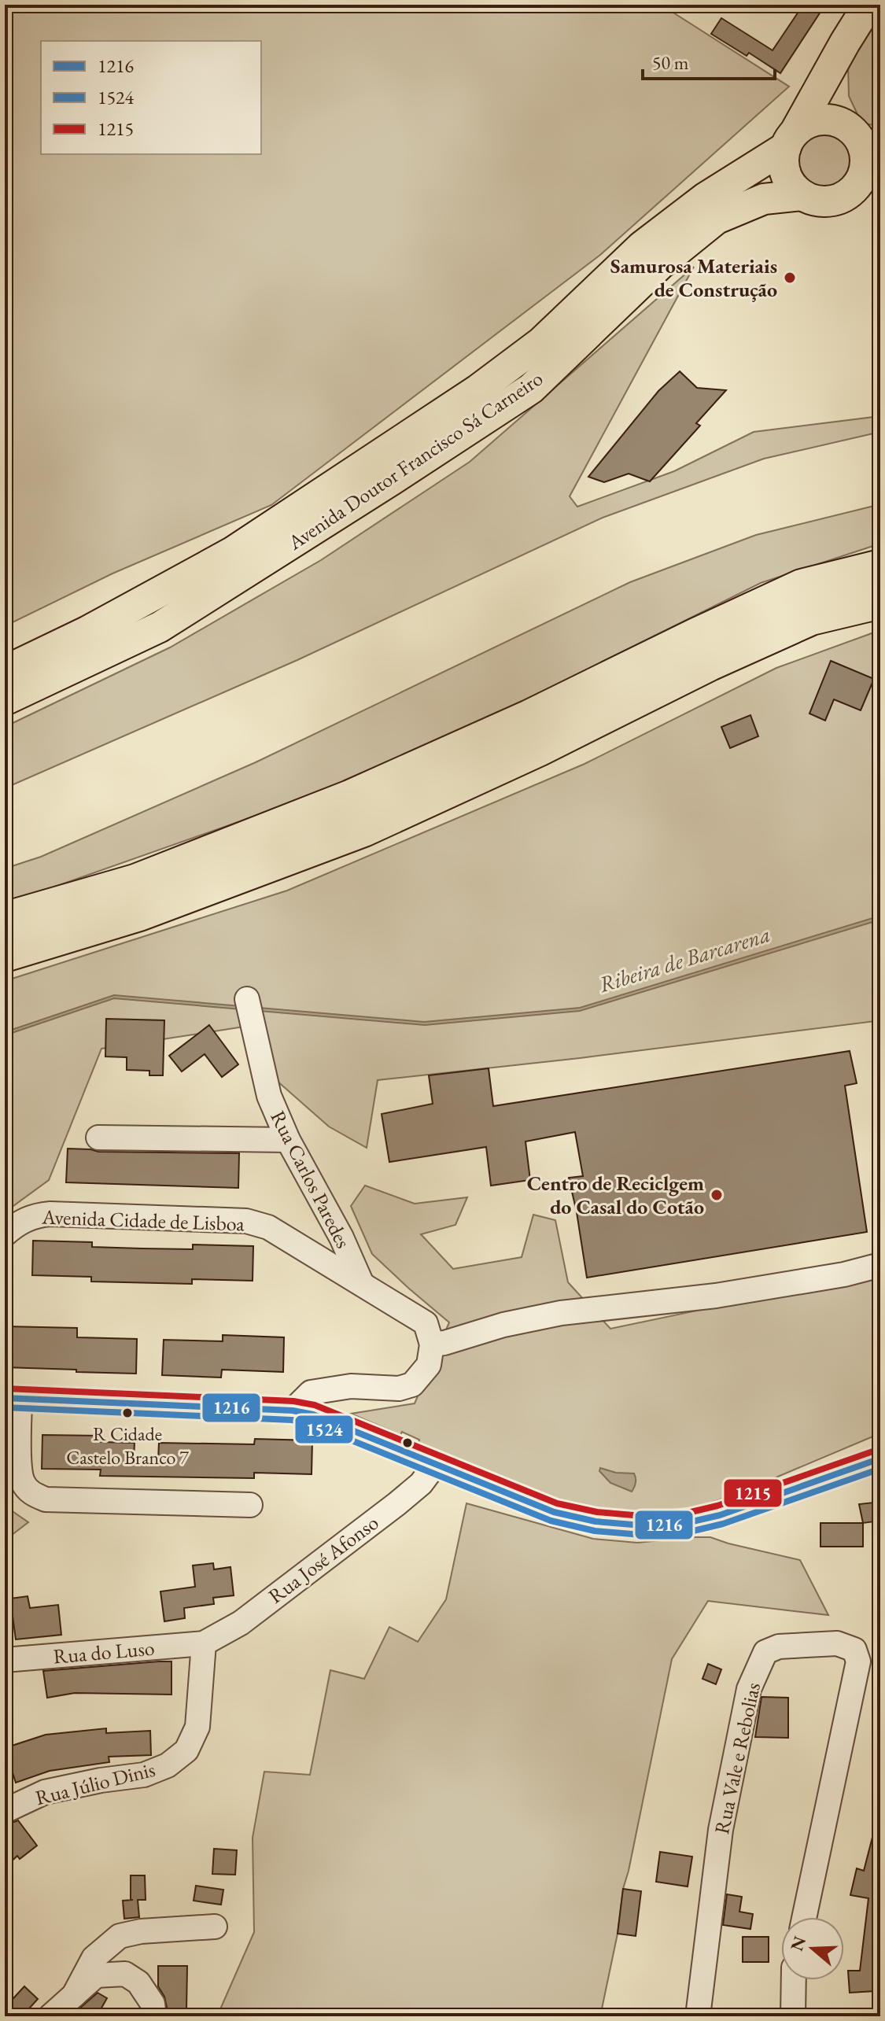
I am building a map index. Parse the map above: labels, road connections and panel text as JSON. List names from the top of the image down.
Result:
{
  "streets": {
    "main road": ["Avenida Doutor Francisco Sá Carneiro"],
    "street": [
      "Rua Carlos Paredes",
      "Avenida Cidade de Lisboa",
      "Rua José Afonso",
      "Rua do Luso",
      "Rua Vale e Rebolias",
      "Rua Júlio Dinis"
    ]
  },
  "crossings": [
    ["Rua Carlos Paredes", "Avenida Cidade de Lisboa"],
    ["Rua José Afonso", "Rua do Luso"],
    ["Rua José Afonso", "Rua Júlio Dinis"],
    ["Rua do Luso", "Rua Júlio Dinis"]
  ],
  "water": ["Ribeira de Barcarena"],
  "places": ["Samurosa Materiais de Construção", "Centro de Reciclgem do Casal do Cotão", "R Cidade Castelo Branco 7"],
  "lines": ["transit line 1215", "transit line 1216", "transit line 1524"],
  "legend": ["1216", "1524", "1215"],
  "scale_bar": "50 m",
  "north": "left"
}
